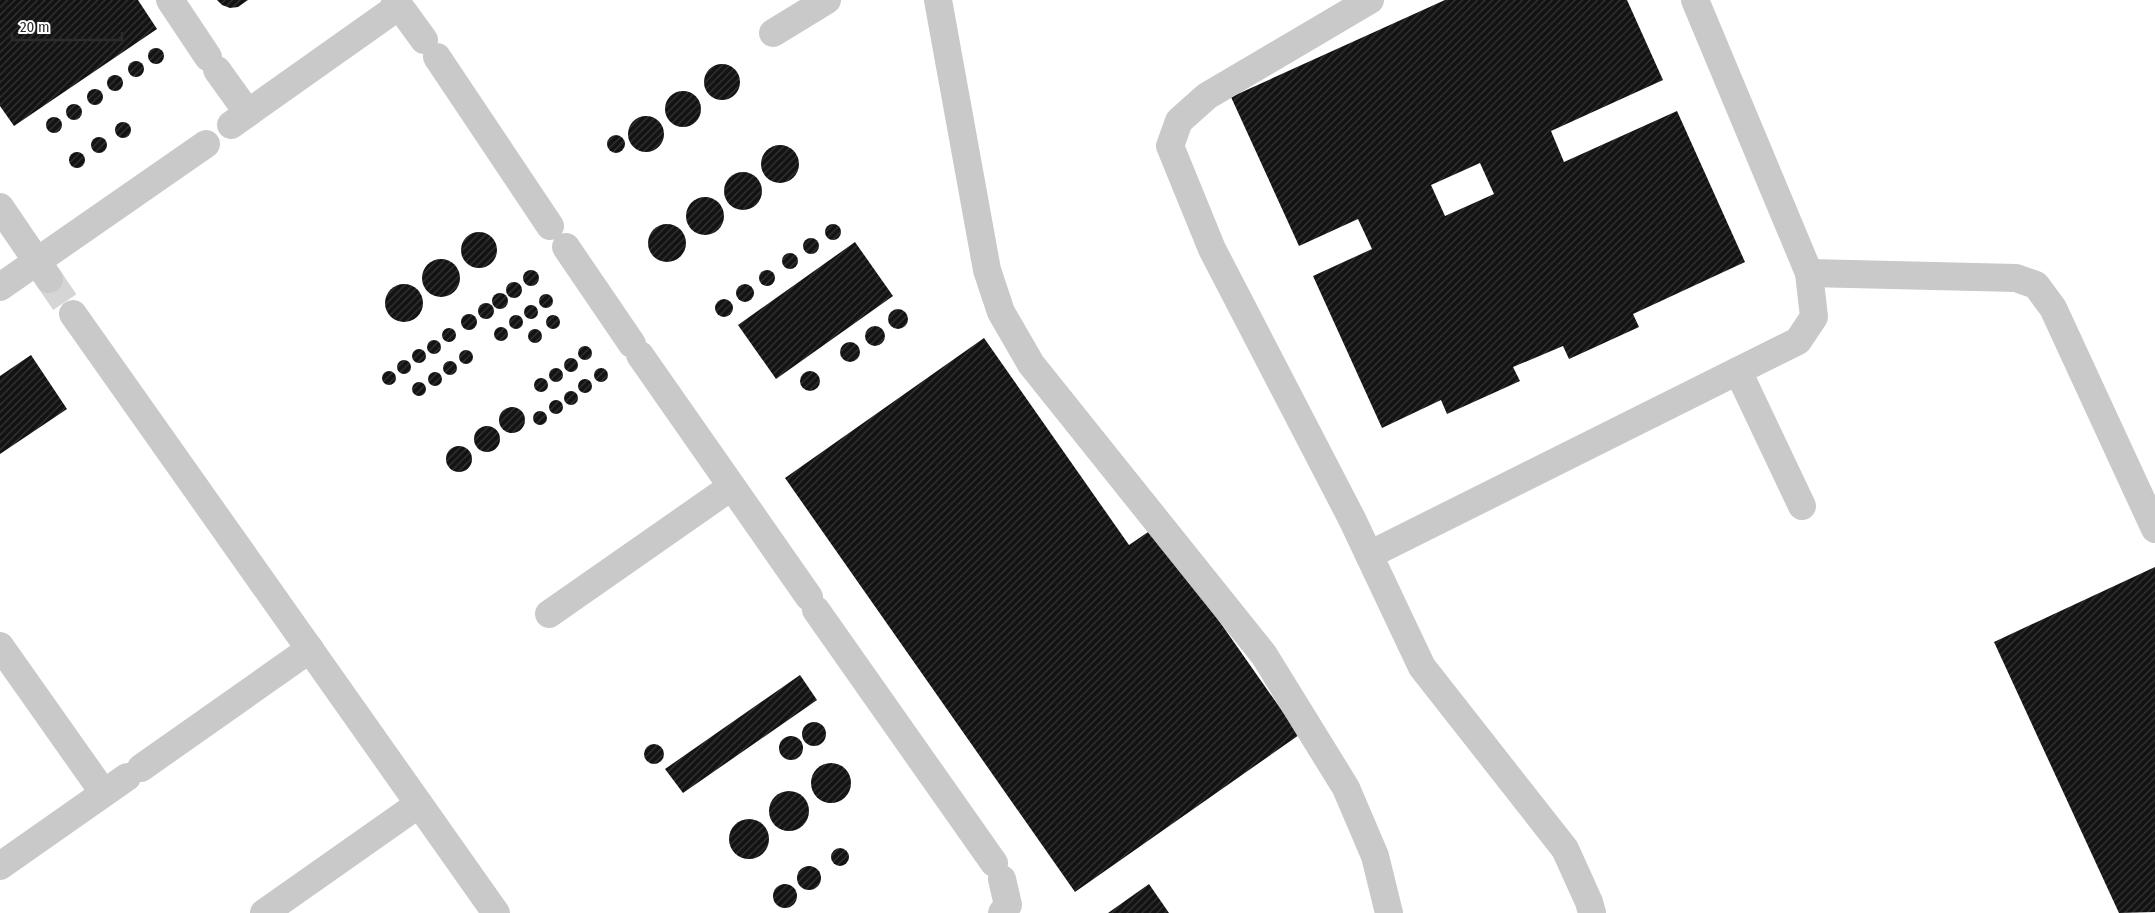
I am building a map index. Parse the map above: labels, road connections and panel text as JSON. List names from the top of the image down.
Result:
{
  "scale_bar": "20 m"
}
